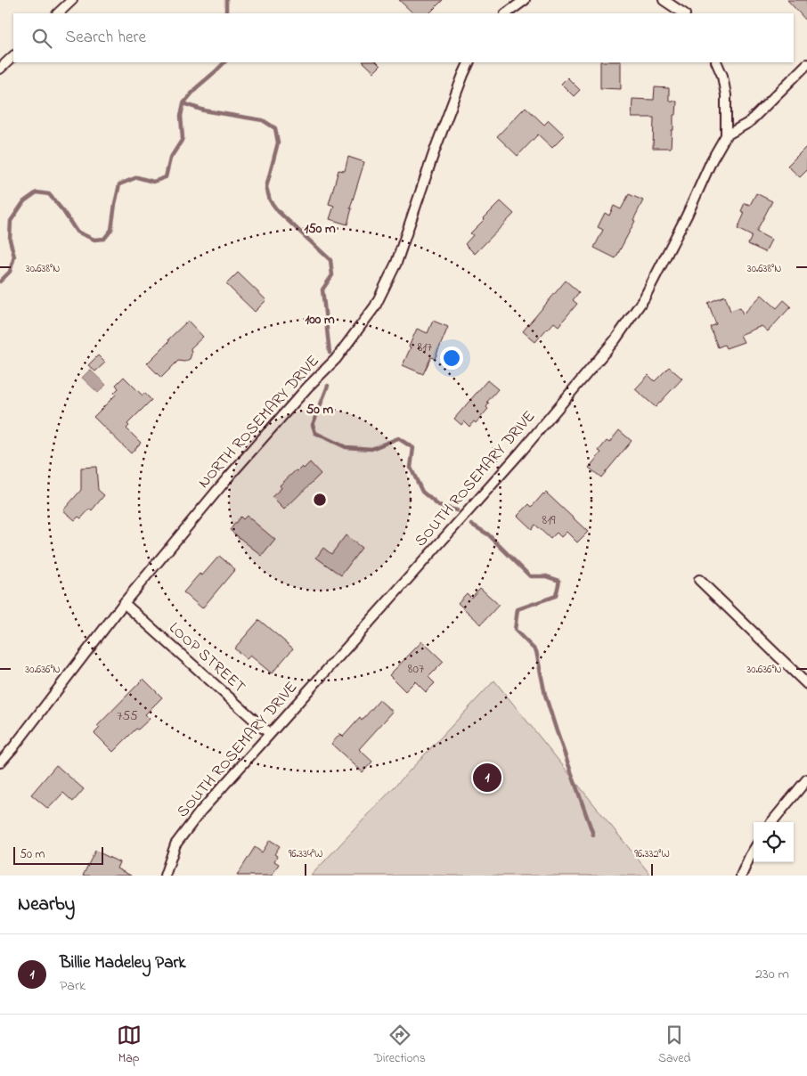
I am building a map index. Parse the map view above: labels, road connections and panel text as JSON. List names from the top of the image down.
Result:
{
  "streets": {
    "street": ["NORTH ROSEMARY DRIVE", "SOUTH ROSEMARY DRIVE", "LOOP STREET"]
  },
  "crossings": [
    ["NORTH ROSEMARY DRIVE", "LOOP STREET"],
    ["SOUTH ROSEMARY DRIVE", "LOOP STREET"]
  ],
  "house_numbers": [
    "817",
    "819",
    "807",
    "755"
  ],
  "scale_bar": "50 m",
  "page": {
    "search": "Search here",
    "pins": "1",
    "scale": "50 m",
    "heading": "Nearby",
    "list": [
      {
        "mark": "1",
        "name": "Billie Madeley Park",
        "note": "Park",
        "value": "230 m"
      }
    ],
    "nav": ["Map", "Directions", "Saved"]
  },
  "coordinates": [
    "30.638°N",
    "30.636°N",
    "96.334°W",
    "96.332°W"
  ],
  "rings": ["150 m", "100 m", "50 m"]
}
